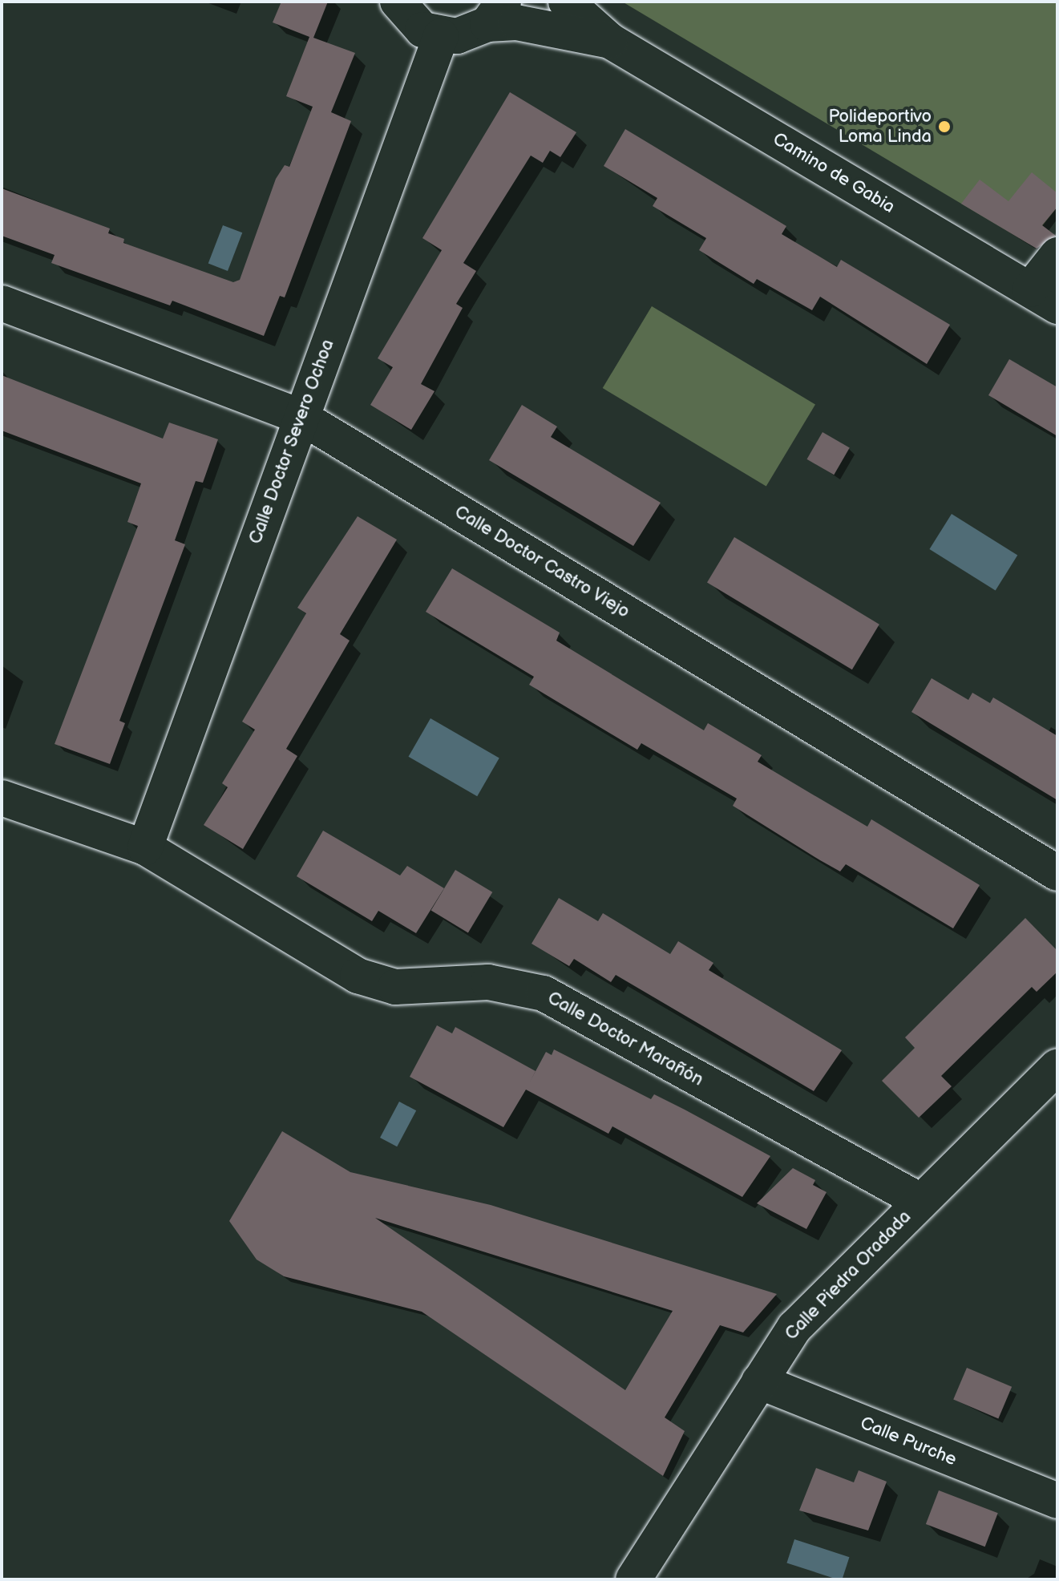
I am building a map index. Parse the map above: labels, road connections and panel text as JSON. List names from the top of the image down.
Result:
{
  "streets": {
    "street": [
      "Camino de Gabia",
      "Calle Doctor Severo Ochoa",
      "Calle Doctor Castro Viejo",
      "Calle Doctor Marañón",
      "Calle Piedra Oradada",
      "Calle Purche"
    ]
  },
  "crossings": [
    ["Camino de Gabia", "Calle Doctor Severo Ochoa"],
    ["Calle Doctor Severo Ochoa", "Calle Doctor Castro Viejo"],
    ["Calle Doctor Severo Ochoa", "Calle Doctor Marañón"],
    ["Calle Doctor Marañón", "Calle Piedra Oradada"],
    ["Calle Piedra Oradada", "Calle Purche"]
  ],
  "places": ["Polideportivo Loma Linda"]
}
